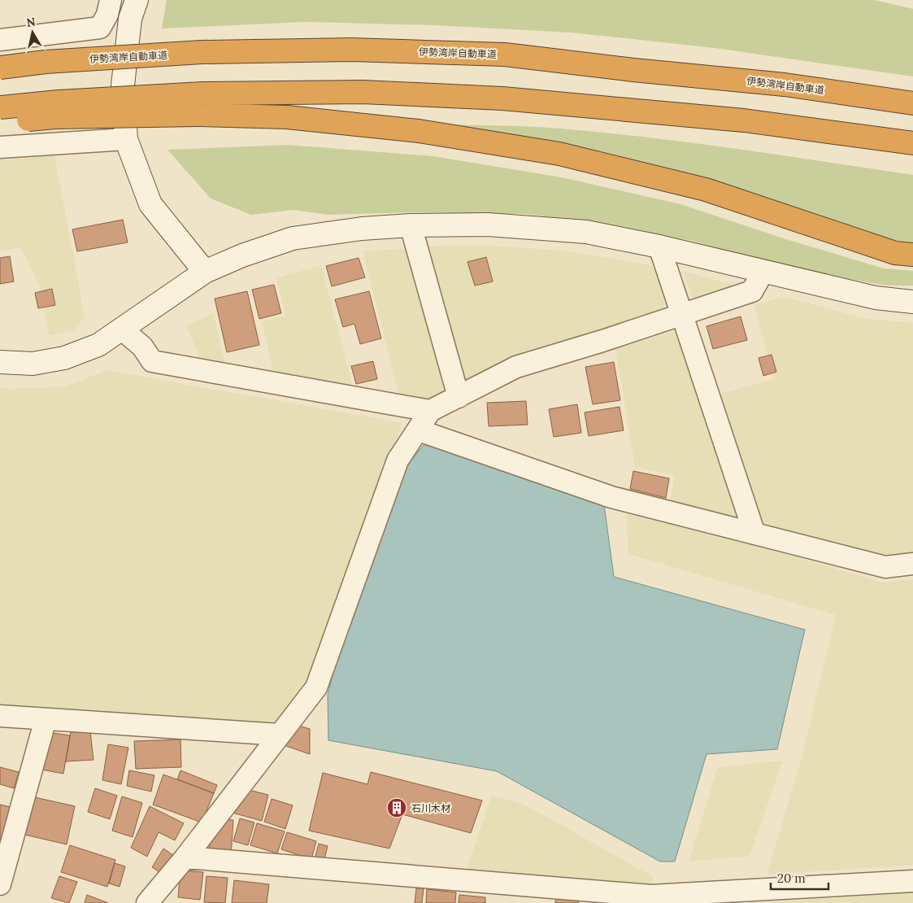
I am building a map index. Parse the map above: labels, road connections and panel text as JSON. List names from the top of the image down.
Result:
{
  "streets": {
    "highway": ["伊勢湾岸自動車道"]
  },
  "places": {
    "building": ["石川木材"]
  },
  "scale_bar": "20 m",
  "north": "top"
}
